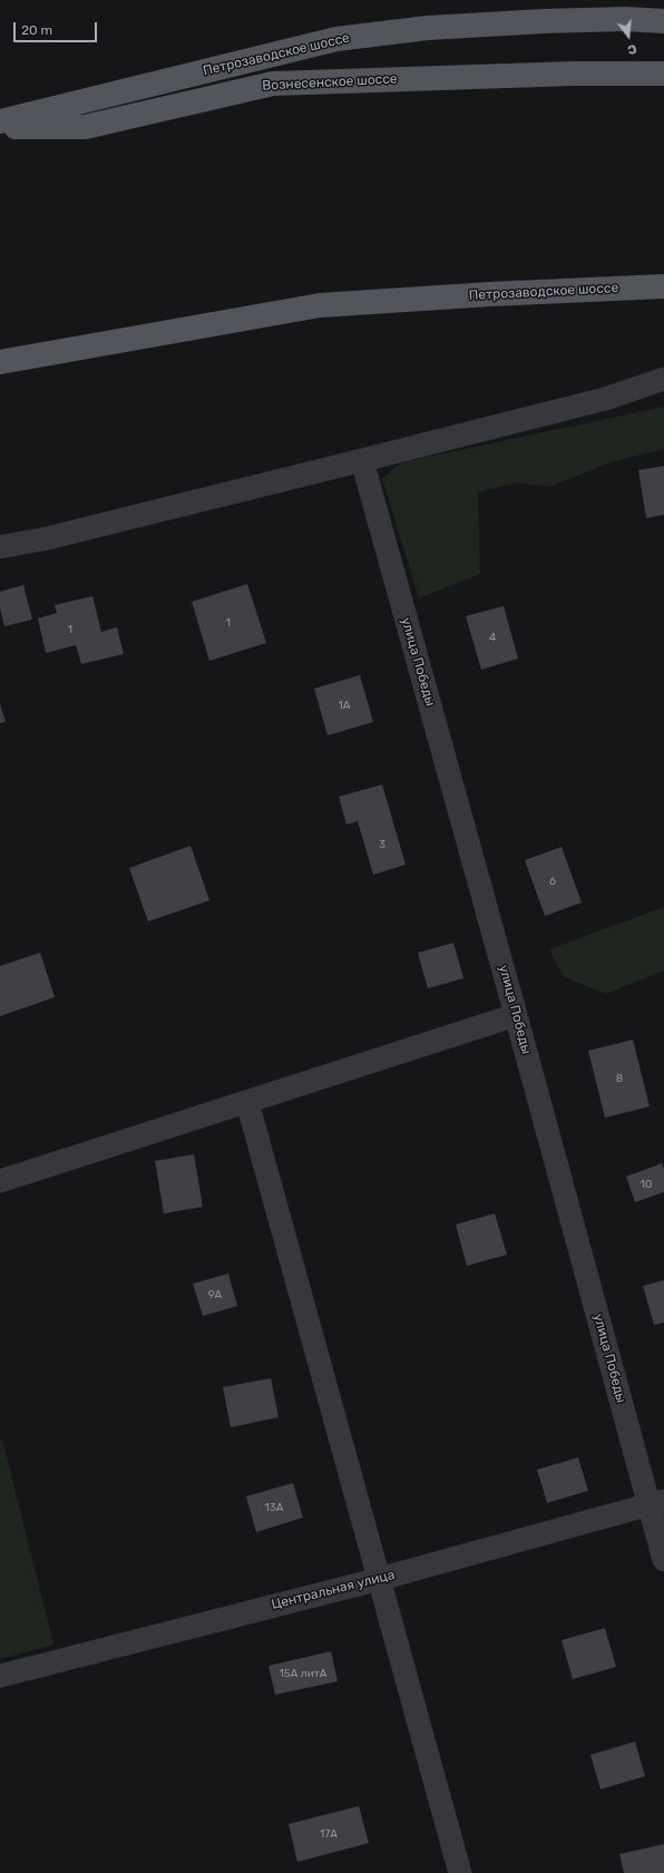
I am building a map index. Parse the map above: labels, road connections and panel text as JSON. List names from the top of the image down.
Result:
{
  "streets": {
    "main road": ["Петрозаводское шоссе", "Вознесенское шоссе"],
    "street": ["улица Победы", "Центральная улица"]
  },
  "crossings": [
    ["улица Победы", "Центральная улица"]
  ],
  "house_numbers": [
    "1",
    "1",
    "4",
    "1А",
    "3",
    "6",
    "8",
    "10",
    "9А",
    "13А",
    "15А литА",
    "17А"
  ],
  "scale_bar": "20 m",
  "north": "bottom"
}
